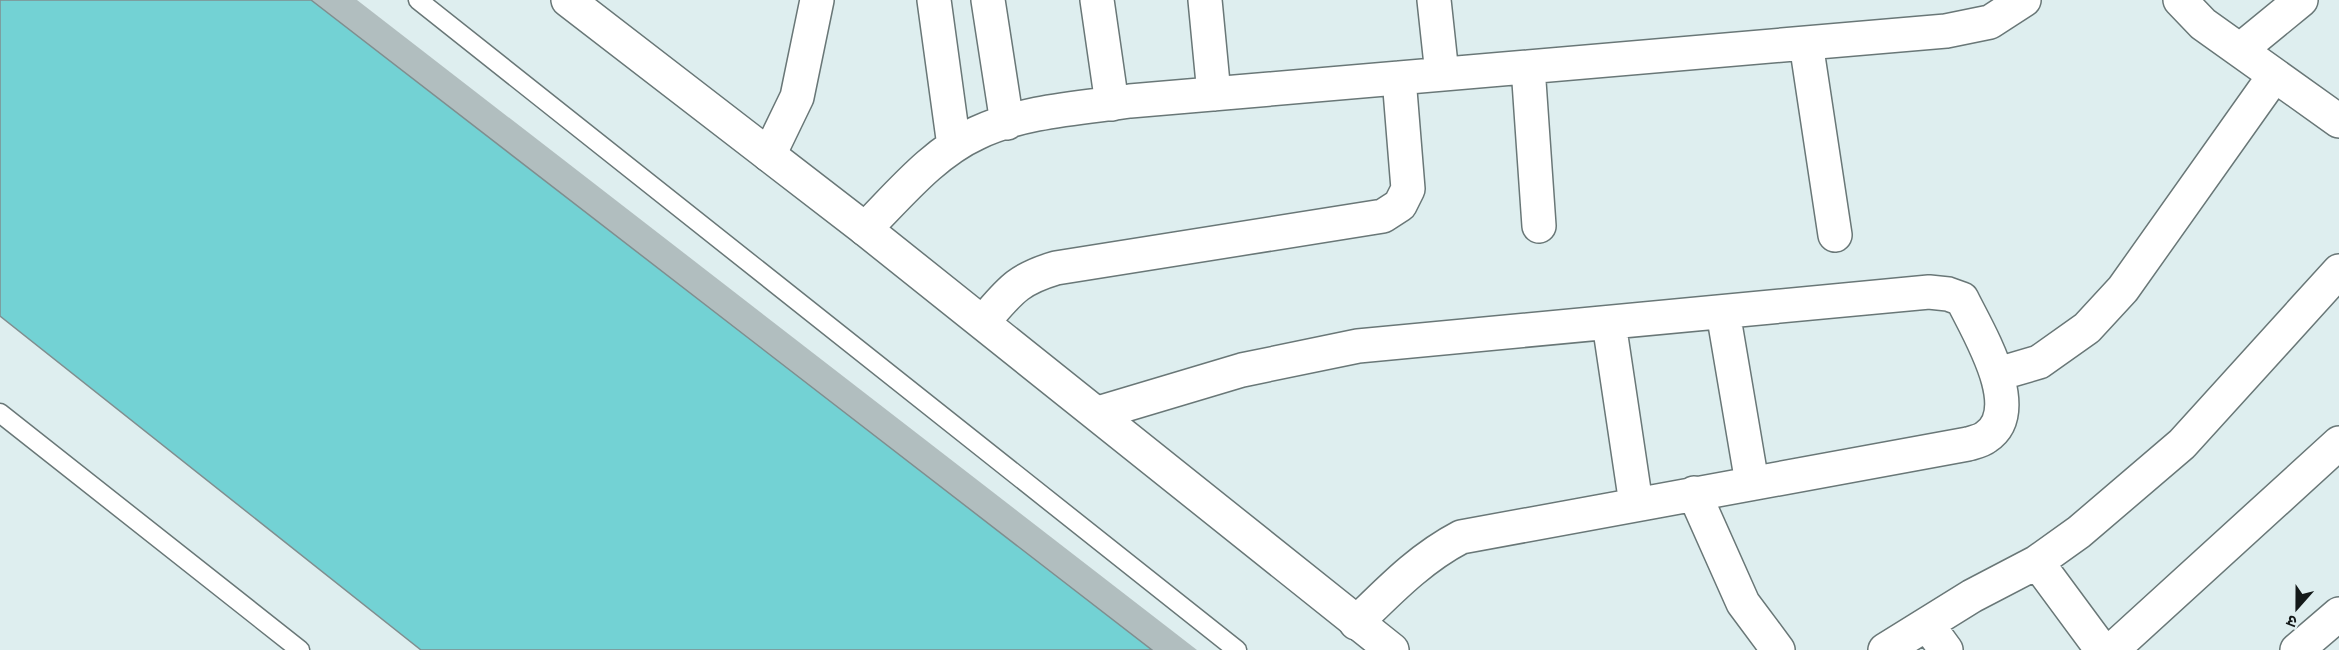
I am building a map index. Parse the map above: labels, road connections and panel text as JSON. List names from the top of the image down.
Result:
{
  "north": "bottom"
}
